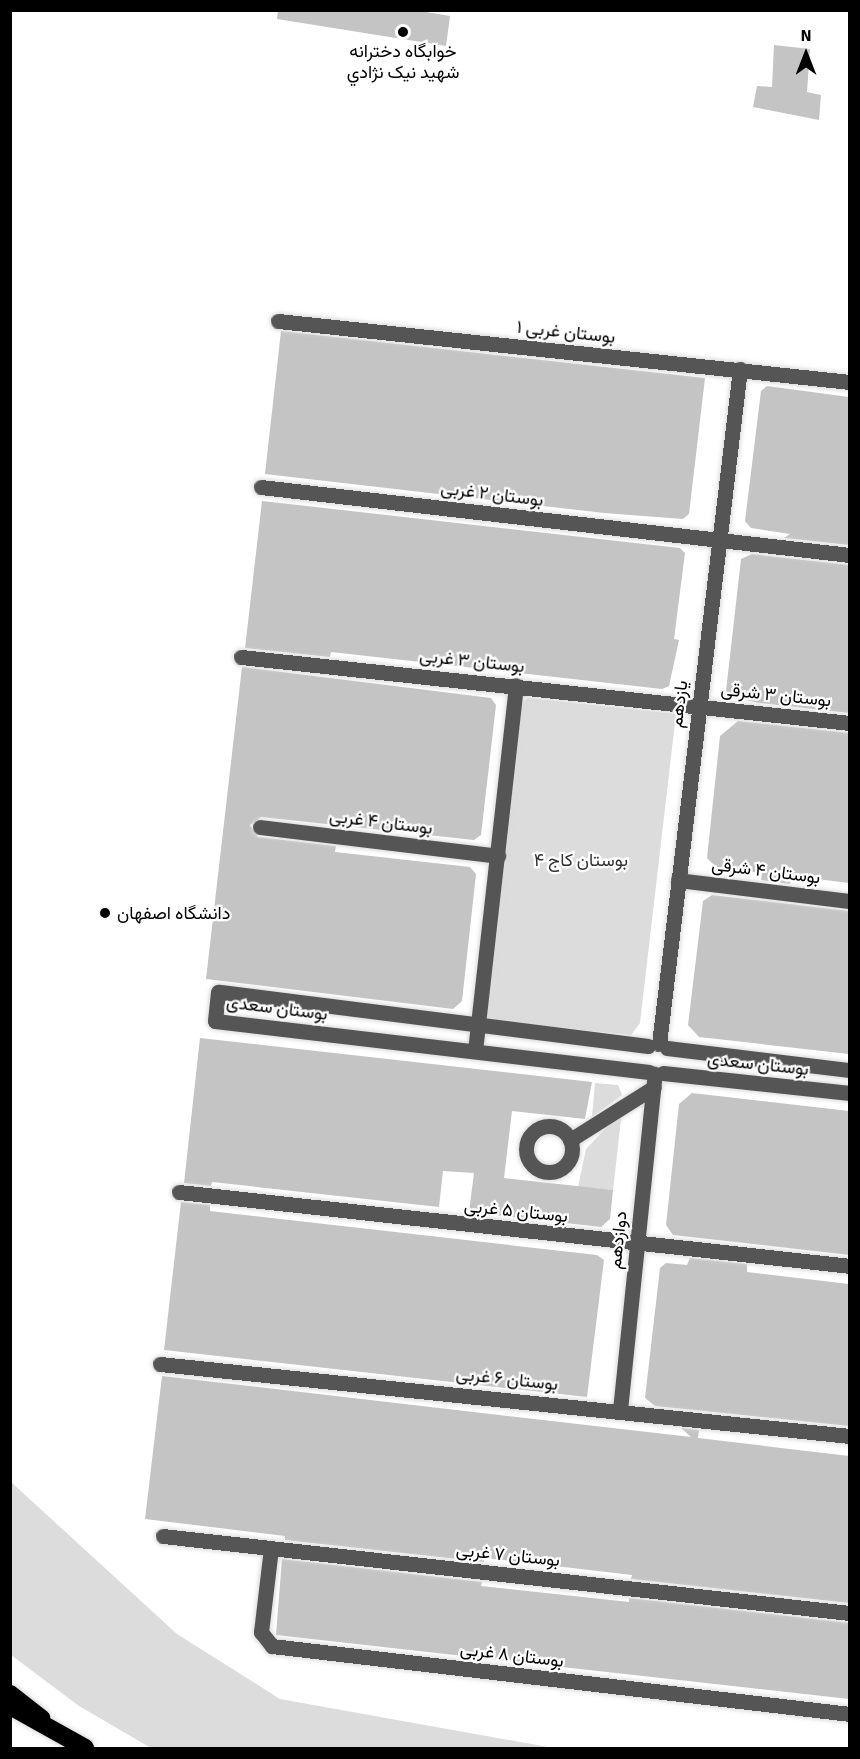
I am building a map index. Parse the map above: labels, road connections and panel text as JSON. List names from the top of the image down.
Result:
{
  "streets": {
    "street": [
      "بوستان غربی ۱",
      "بوستان ۲ غربی",
      "بوستان ۳ غربی",
      "بوستان ۳ شرقی",
      "یازدهم",
      "بوستان ۴ غربی",
      "بوستان ۴ شرقی",
      "بوستان سعدی",
      "بوستان ۵ غربی",
      "دوازدهم",
      "بوستان ۶ غربی",
      "بوستان ۷ غربی",
      "بوستان ۸ غربی"
    ]
  },
  "crossings": [
    ["بوستان غربی ۱", "یازدهم"],
    ["بوستان ۲ غربی", "یازدهم"],
    ["بوستان ۳ غربی", "بوستان ۳ شرقی"],
    ["بوستان ۳ غربی", "یازدهم"],
    ["بوستان ۳ شرقی", "یازدهم"],
    ["یازدهم", "بوستان ۴ شرقی"],
    ["یازدهم", "بوستان سعدی"],
    ["بوستان سعدی", "دوازدهم"],
    ["بوستان ۵ غربی", "دوازدهم"],
    ["دوازدهم", "بوستان ۶ غربی"],
    ["بوستان ۷ غربی", "بوستان ۸ غربی"]
  ],
  "parks": ["بوستان کاج ۴"],
  "places": ["خوابگاه دخترانه شهيد نيک نژادي", "دانشگاه اصفهان"],
  "north": "top"
}
